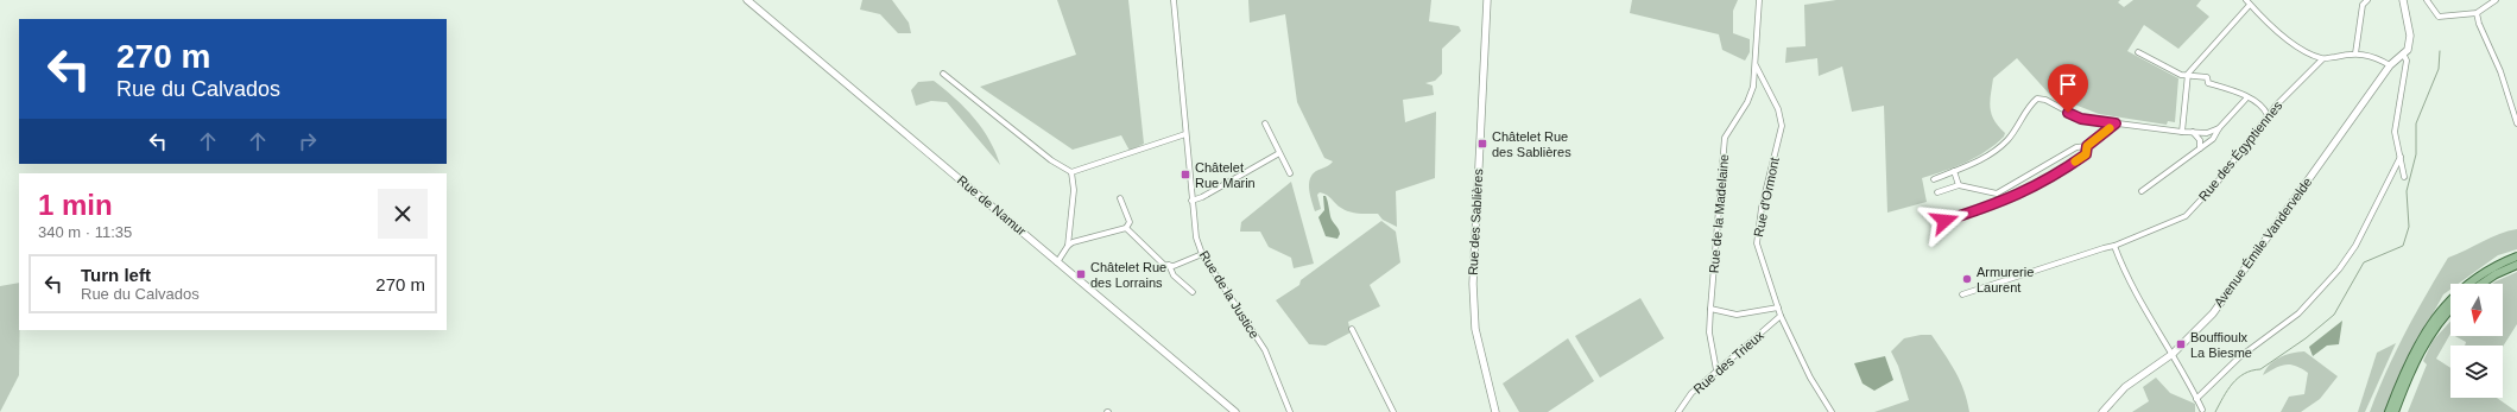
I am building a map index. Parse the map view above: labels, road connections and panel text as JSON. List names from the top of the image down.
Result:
{
  "streets": {
    "main road": ["Rue de Namur", "Rue des Sablières", "Avenue Émile Vandervelde"],
    "street": [
      "Rue des Égyptiennes",
      "Rue d'Ormont",
      "Rue de la Madelaine",
      "Rue de la Justice",
      "Rue des Trieux"
    ]
  },
  "crossings": [
    ["Rue d'Ormont", "Rue de la Madelaine"],
    ["Rue d'Ormont", "Rue des Trieux"],
    ["Rue de la Madelaine", "Rue des Trieux"]
  ],
  "places": {
    "transit": [
      "Châtelet Rue des Sablières",
      "Châtelet Rue Marin",
      "Châtelet Rue des Lorrains",
      "Bouffioulx La Biesme"
    ],
    "other": ["Armurerie Laurent"]
  },
  "north": "bottom",
  "page": {
    "turn": ["270 m", "Rue du Calvados"],
    "heading": ["1 min", "340 m · 11:35"],
    "list": [
      {
        "name": "Turn left",
        "note": "Rue du Calvados",
        "value": "270 m"
      }
    ]
  }
}
